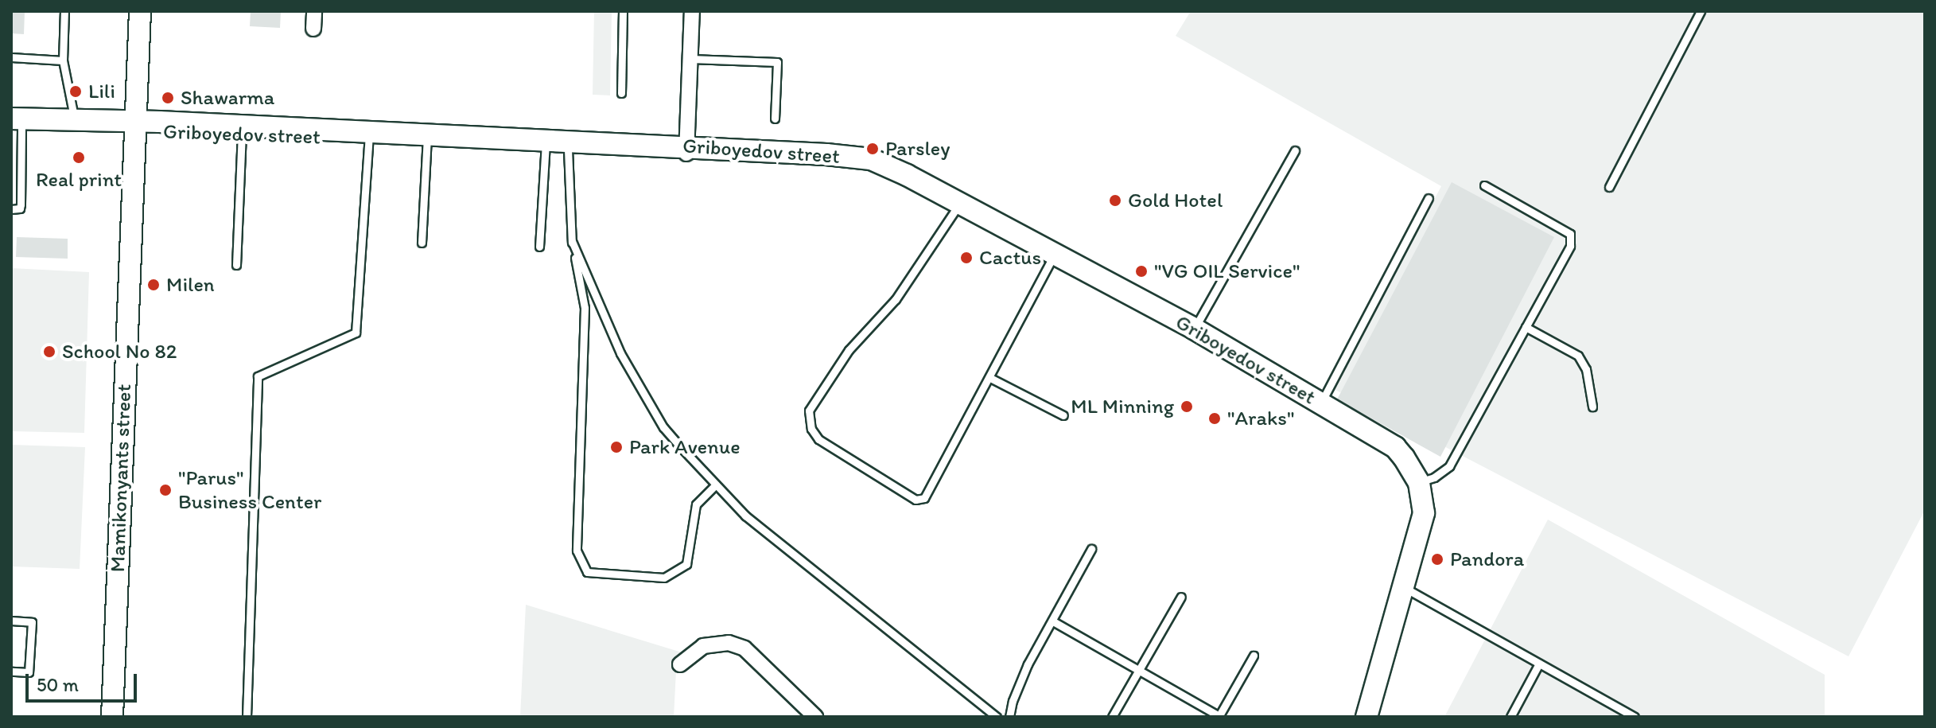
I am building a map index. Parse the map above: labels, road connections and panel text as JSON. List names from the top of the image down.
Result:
{
  "streets": {
    "street": ["Griboyedov street", "Mamikonyants street"]
  },
  "crossings": [
    ["Griboyedov street", "Mamikonyants street"]
  ],
  "places": [
    "Lili",
    "Shawarma",
    "Parsley",
    "Real print",
    "Gold Hotel",
    "Cactus",
    "\"VG OIL Service\"",
    "Milen",
    "School No 82",
    "ML Minning",
    "\"Araks\"",
    "Park Avenue",
    "\"Parus\" Business Center",
    "Pandora"
  ],
  "scale_bar": "50 m"
}
